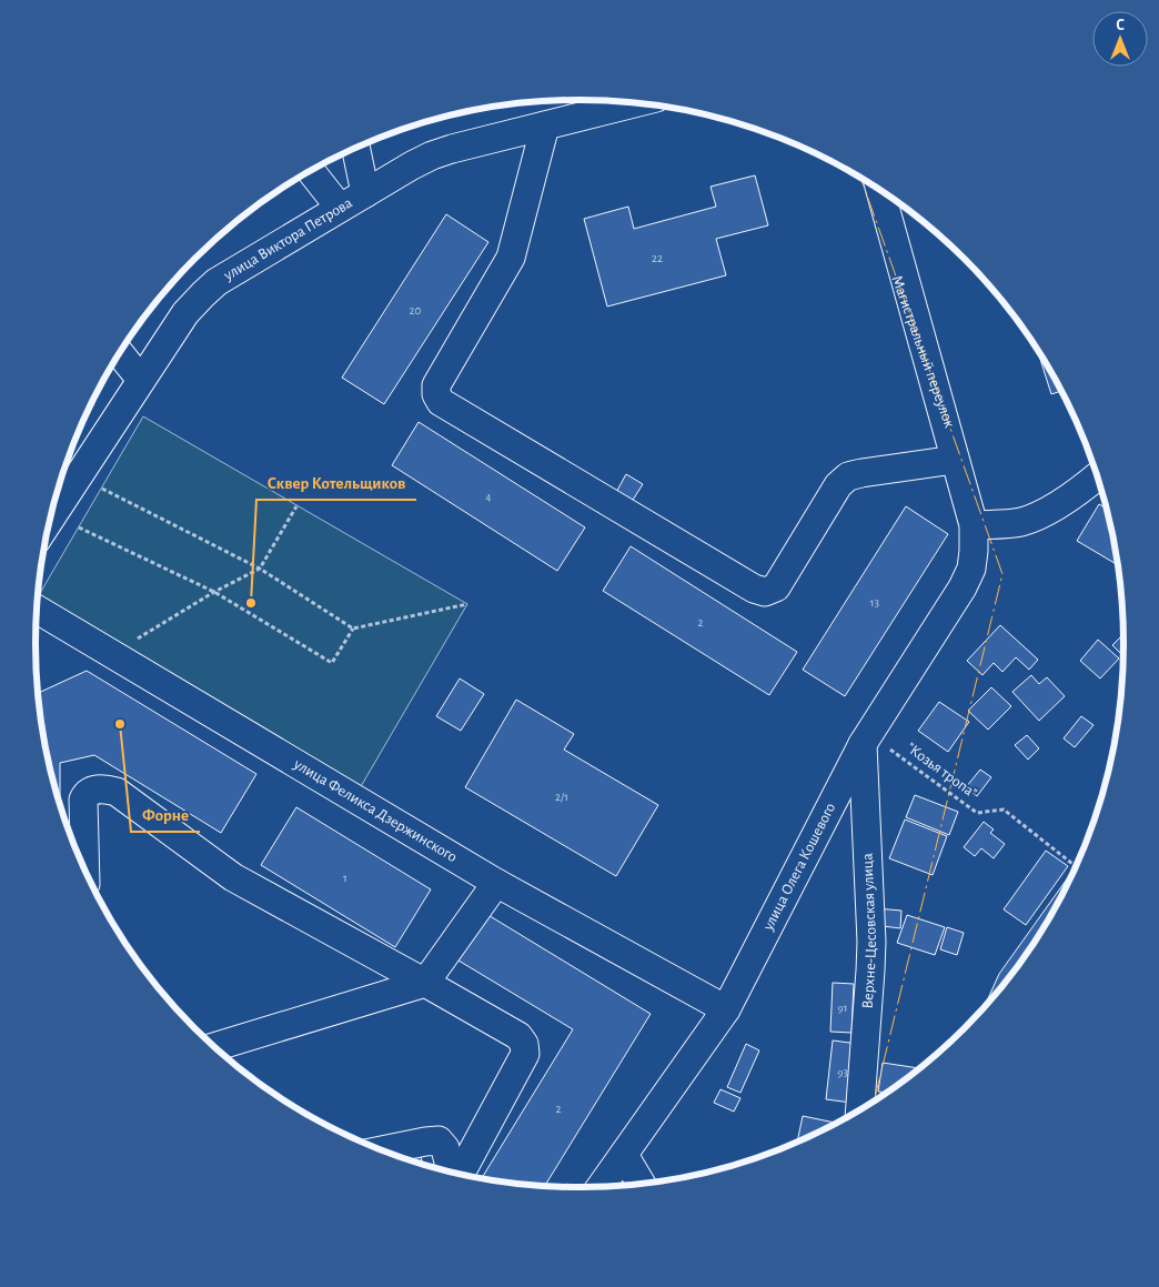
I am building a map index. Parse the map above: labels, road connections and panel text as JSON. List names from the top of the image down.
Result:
{
  "streets": {
    "street": [
      "улица Виктора Петрова",
      "Магистральный переулок",
      "улица Феликса Дзержинского",
      "улица Олега Кошевого",
      "Верхне-Цесовская улица"
    ],
    "path": ["\"Козья тропа\""]
  },
  "crossings": [
    ["Магистральный переулок", "улица Олега Кошевого"],
    ["\"Козья тропа\"", "улица Олега Кошевого"],
    ["\"Козья тропа\"", "Верхне-Цесовская улица"],
    ["улица Феликса Дзержинского", "улица Олега Кошевого"],
    ["улица Олега Кошевого", "Верхне-Цесовская улица"]
  ],
  "places": ["Сквер Котельщиков", "Форне"],
  "house_numbers": [
    "22",
    "20",
    "4",
    "13",
    "2",
    "2/1",
    "1",
    "91",
    "93",
    "2"
  ],
  "north": "top"
}
